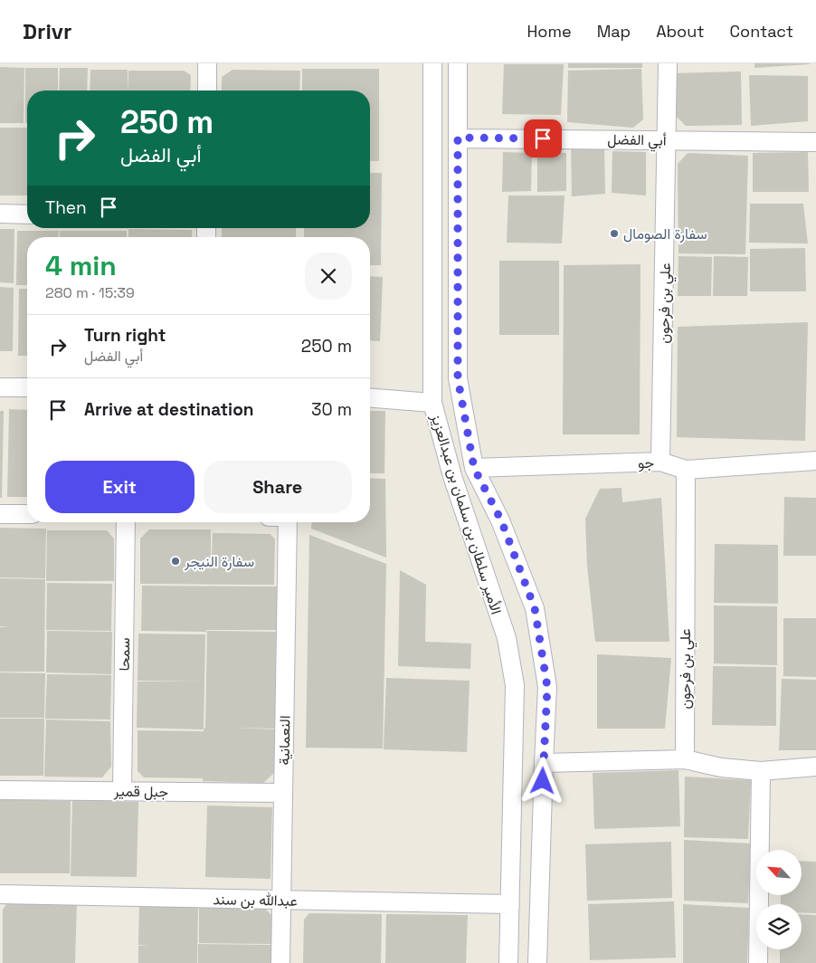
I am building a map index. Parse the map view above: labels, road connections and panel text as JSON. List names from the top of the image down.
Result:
{
  "streets": {
    "street": [
      "أبي الفضل",
      "علي بن فرحون",
      "جو",
      "الأمير سلطان بن سلمان بن عبدالعزيز",
      "سمحا",
      "النعمانية",
      "جبل قمير",
      "عبدالله بن سند"
    ]
  },
  "crossings": [
    ["أبي الفضل", "علي بن فرحون"],
    ["أبي الفضل", "الأمير سلطان بن سلمان بن عبدالعزيز"],
    ["علي بن فرحون", "جو"],
    ["جو", "الأمير سلطان بن سلمان بن عبدالعزيز"],
    ["الأمير سلطان بن سلمان بن عبدالعزيز", "عبدالله بن سند"],
    ["سمحا", "جبل قمير"],
    ["النعمانية", "جبل قمير"],
    ["النعمانية", "عبدالله بن سند"]
  ],
  "places": ["سفارة الصومال", "سفارة النيجر"],
  "north": "top left",
  "page": {
    "header": "Drivr",
    "nav": [
      "Home",
      "Map",
      "About",
      "Contact"
    ],
    "turn": ["250 m", "أبي الفضل"],
    "then": "Then",
    "heading": ["4 min", "280 m · 15:39"],
    "list": [
      {
        "name": "Turn right",
        "note": "أبي الفضل",
        "value": "250 m"
      },
      {
        "name": "Arrive at destination",
        "value": "30 m"
      }
    ],
    "buttons": ["Exit", "Share"]
  }
}
